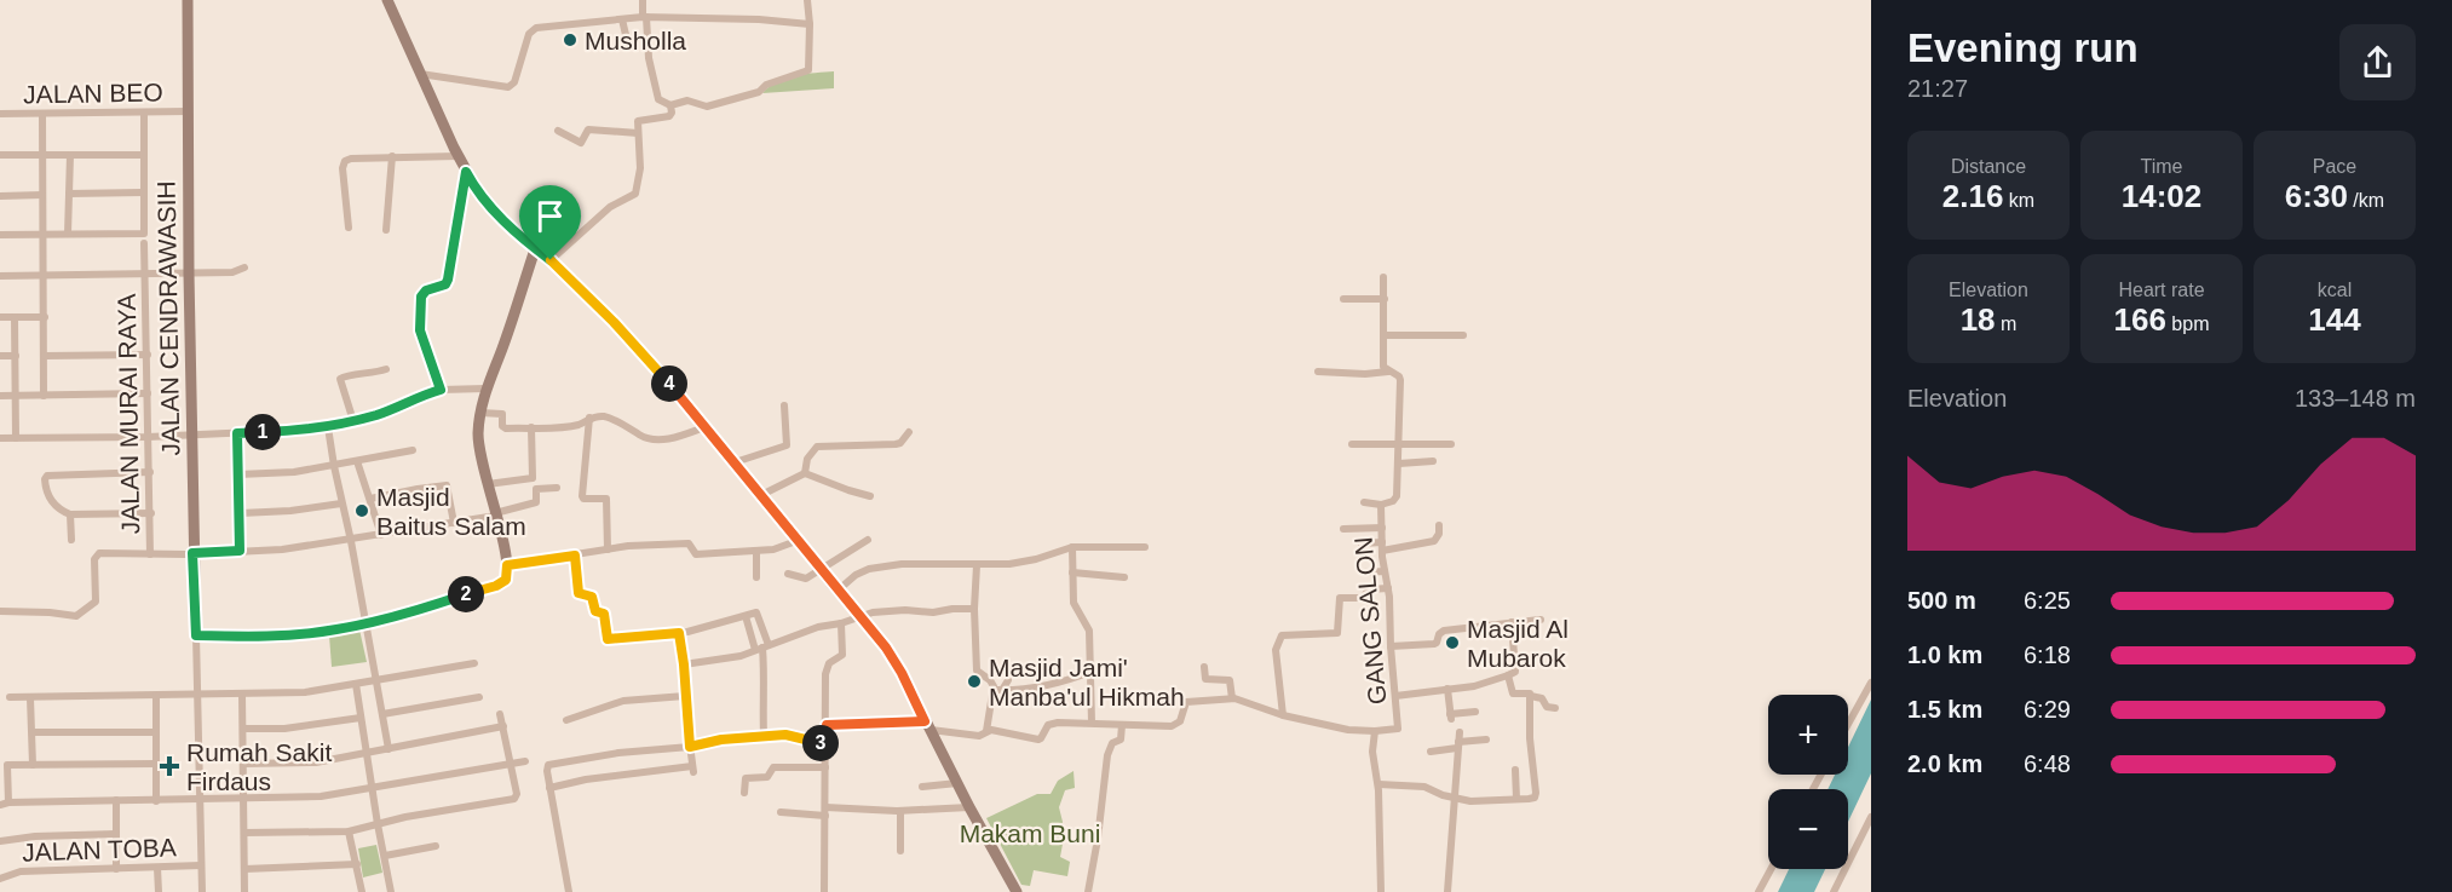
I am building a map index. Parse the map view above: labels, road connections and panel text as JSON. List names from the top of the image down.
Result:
{
  "streets": {
    "street": [
      "JALAN BEO",
      "JALAN CENDRAWASIH",
      "JALAN MURAI RAYA",
      "GANG SALON",
      "JALAN TOBA"
    ]
  },
  "crossings": [
    ["JALAN BEO", "JALAN CENDRAWASIH"]
  ],
  "parks": ["Makam Buni"],
  "places": {
    "other": [
      "Musholla",
      "Masjid Baitus Salam",
      "Masjid Al Mubarok",
      "Masjid Jami' Manba'ul Hikmah"
    ],
    "health": ["Rumah Sakit Firdaus"]
  },
  "page": {
    "heading": ["Evening run", "21:27"],
    "stats": [
      ["Distance", "2.16 km"],
      ["Time", "14:02"],
      ["Pace", "6:30 /km"],
      ["Elevation", "18 m"],
      ["Heart rate", "166 bpm"],
      ["kcal", "144"]
    ],
    "pins": [
      "4",
      "1",
      "2",
      "3"
    ],
    "chart": ["Elevation", "133–148 m"],
    "list": [
      {
        "name": "500 m",
        "note": "6:25"
      },
      {
        "name": "1.0 km",
        "note": "6:18"
      },
      {
        "name": "1.5 km",
        "note": "6:29"
      },
      {
        "name": "2.0 km",
        "note": "6:48"
      }
    ],
    "map_buttons": ["+", "−"]
  }
}
